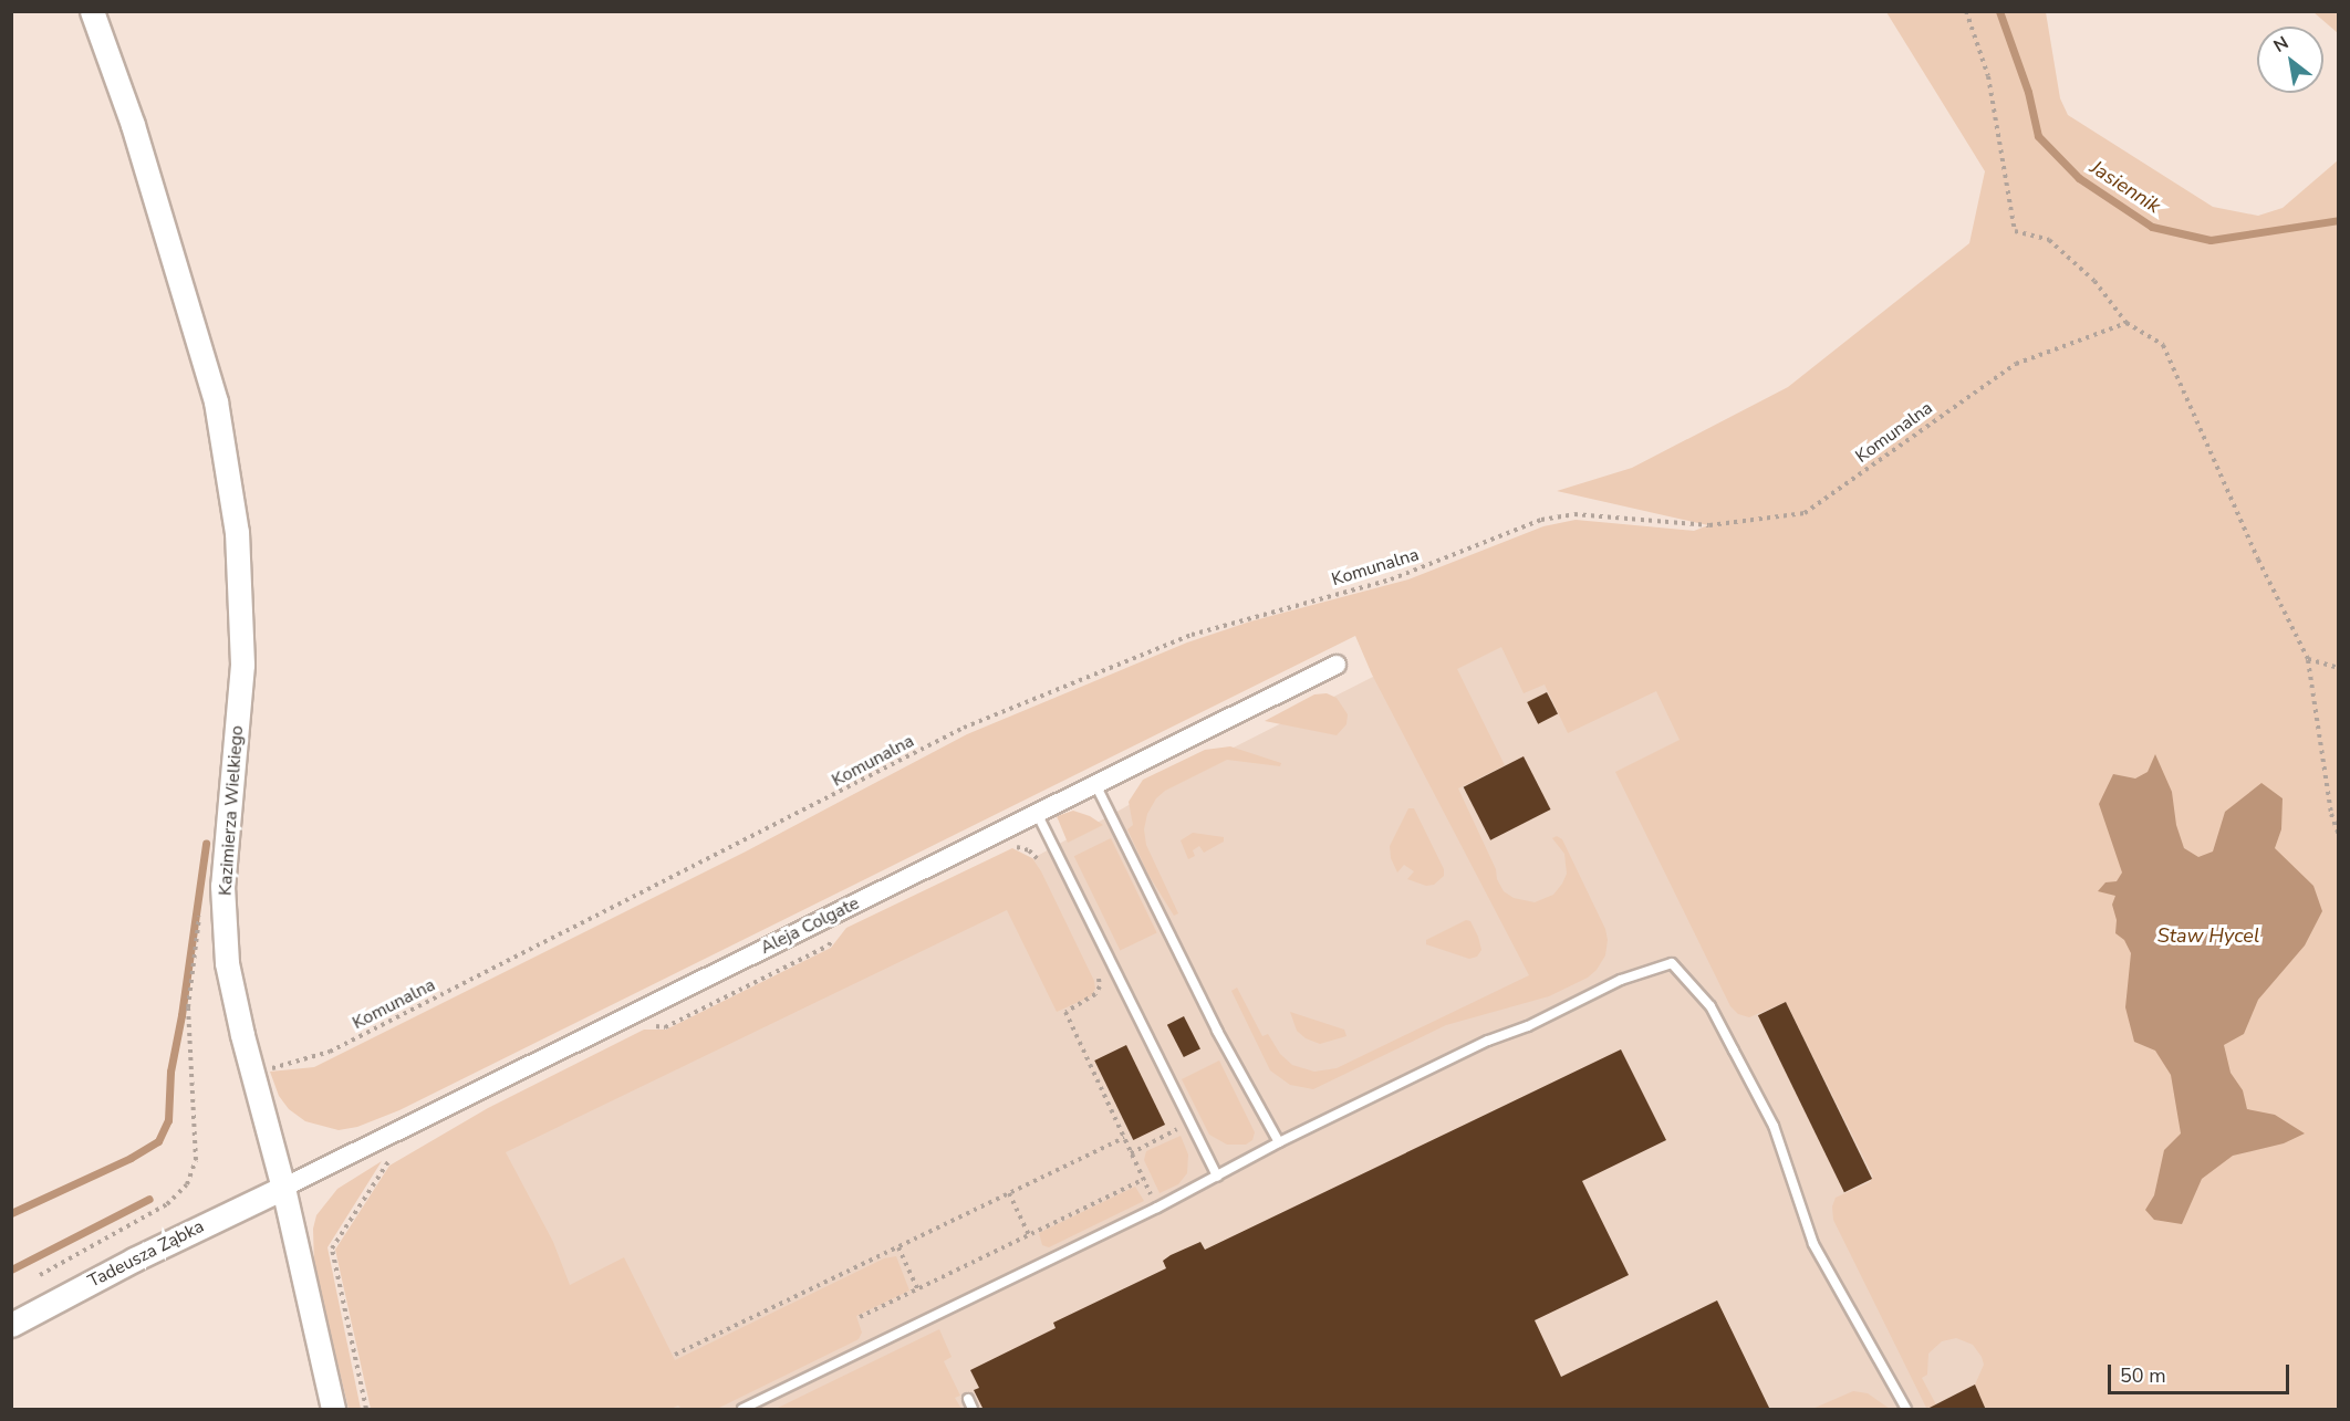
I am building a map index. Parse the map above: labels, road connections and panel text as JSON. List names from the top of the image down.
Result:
{
  "streets": {
    "street": ["Kazimierza Wielkiego", "Aleja Colgate", "Tadeusza Ząbka"],
    "path": ["Komunalna"]
  },
  "crossings": [
    ["Komunalna", "Kazimierza Wielkiego"],
    ["Kazimierza Wielkiego", "Aleja Colgate"],
    ["Kazimierza Wielkiego", "Tadeusza Ząbka"],
    ["Aleja Colgate", "Tadeusza Ząbka"]
  ],
  "water": ["Jasiennik", "Staw Hycel"],
  "scale_bar": "50 m",
  "north": "top left"
}
